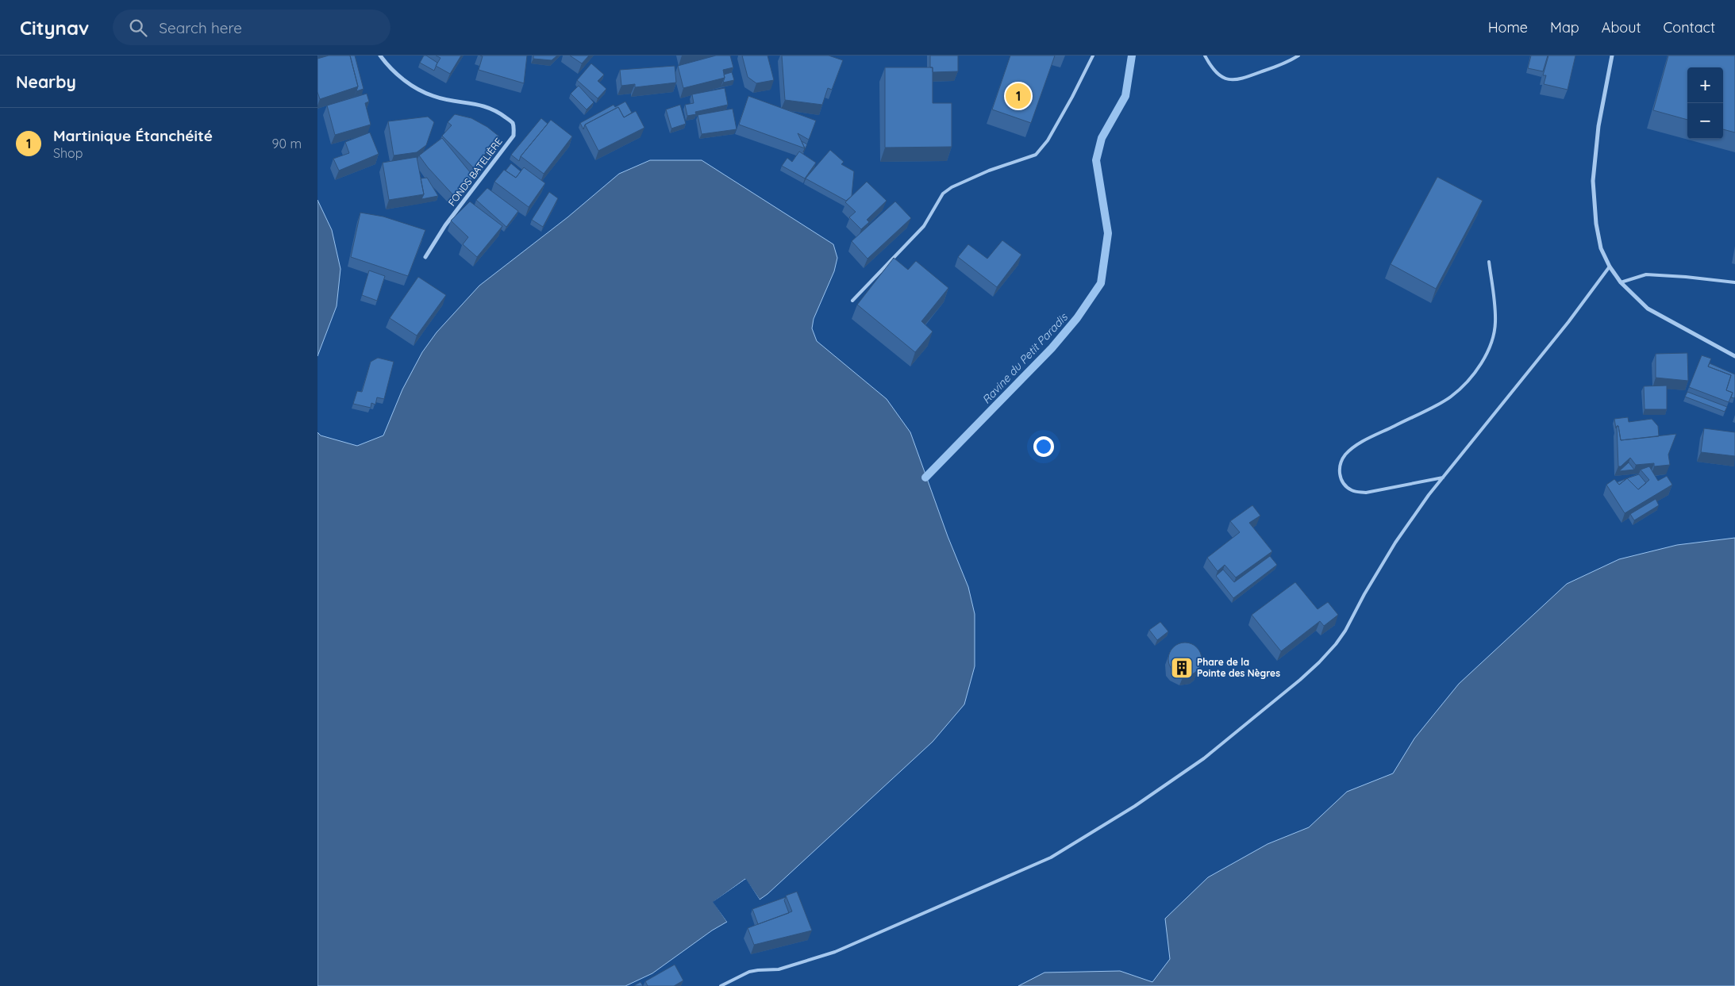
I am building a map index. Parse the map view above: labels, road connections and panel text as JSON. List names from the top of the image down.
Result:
{
  "streets": {
    "street": ["FONDS BATELIÈRE"]
  },
  "water": ["Ravine du Petit Paradis"],
  "places": {
    "building": ["Phare de la Pointe des Nègres"]
  },
  "page": {
    "header": "Citynav",
    "search": "Search here",
    "nav": [
      "Home",
      "Map",
      "About",
      "Contact"
    ],
    "heading": "Nearby",
    "map_buttons": ["+", "−"],
    "pins": "1",
    "list": [
      {
        "mark": "1",
        "name": "Martinique Étanchéité",
        "note": "Shop",
        "value": "90 m"
      }
    ]
  }
}
